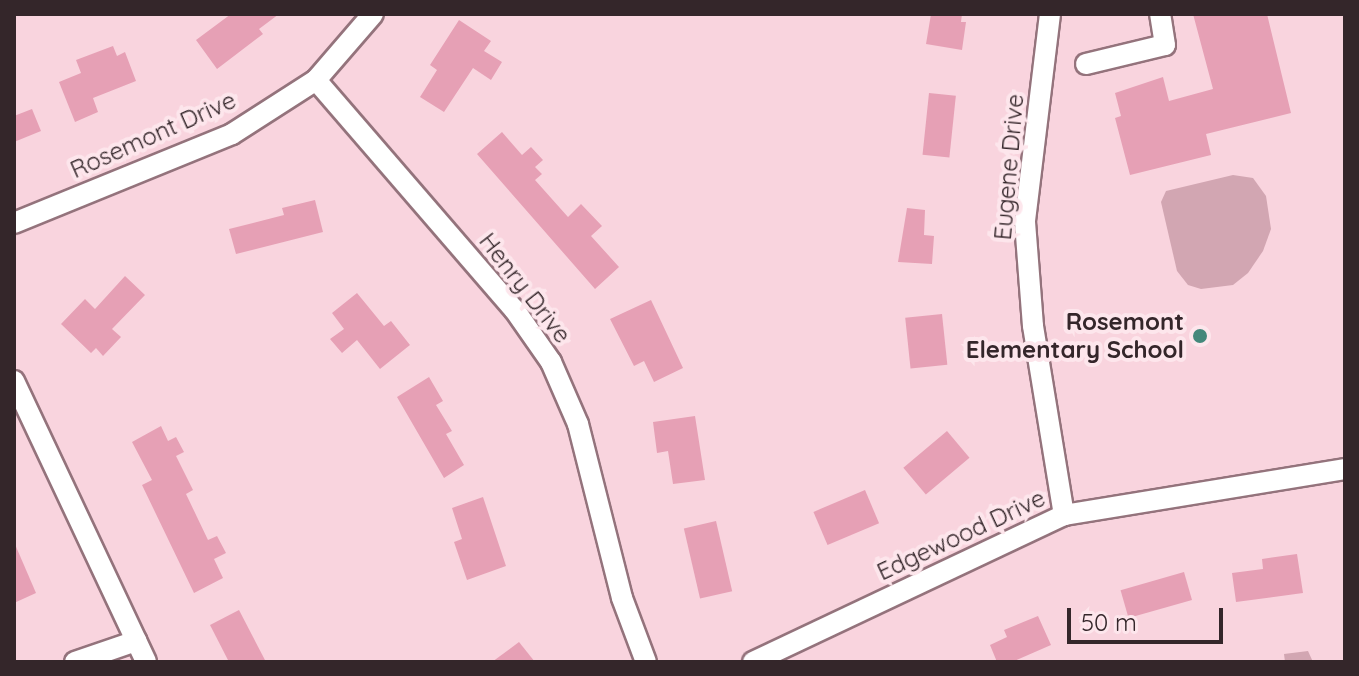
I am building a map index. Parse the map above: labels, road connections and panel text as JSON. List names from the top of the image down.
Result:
{
  "streets": {
    "street": [
      "Rosemont Drive",
      "Eugene Drive",
      "Henry Drive",
      "Edgewood Drive"
    ]
  },
  "crossings": [
    ["Rosemont Drive", "Henry Drive"],
    ["Eugene Drive", "Edgewood Drive"]
  ],
  "places": ["Rosemont Elementary School"],
  "scale_bar": "50 m"
}
